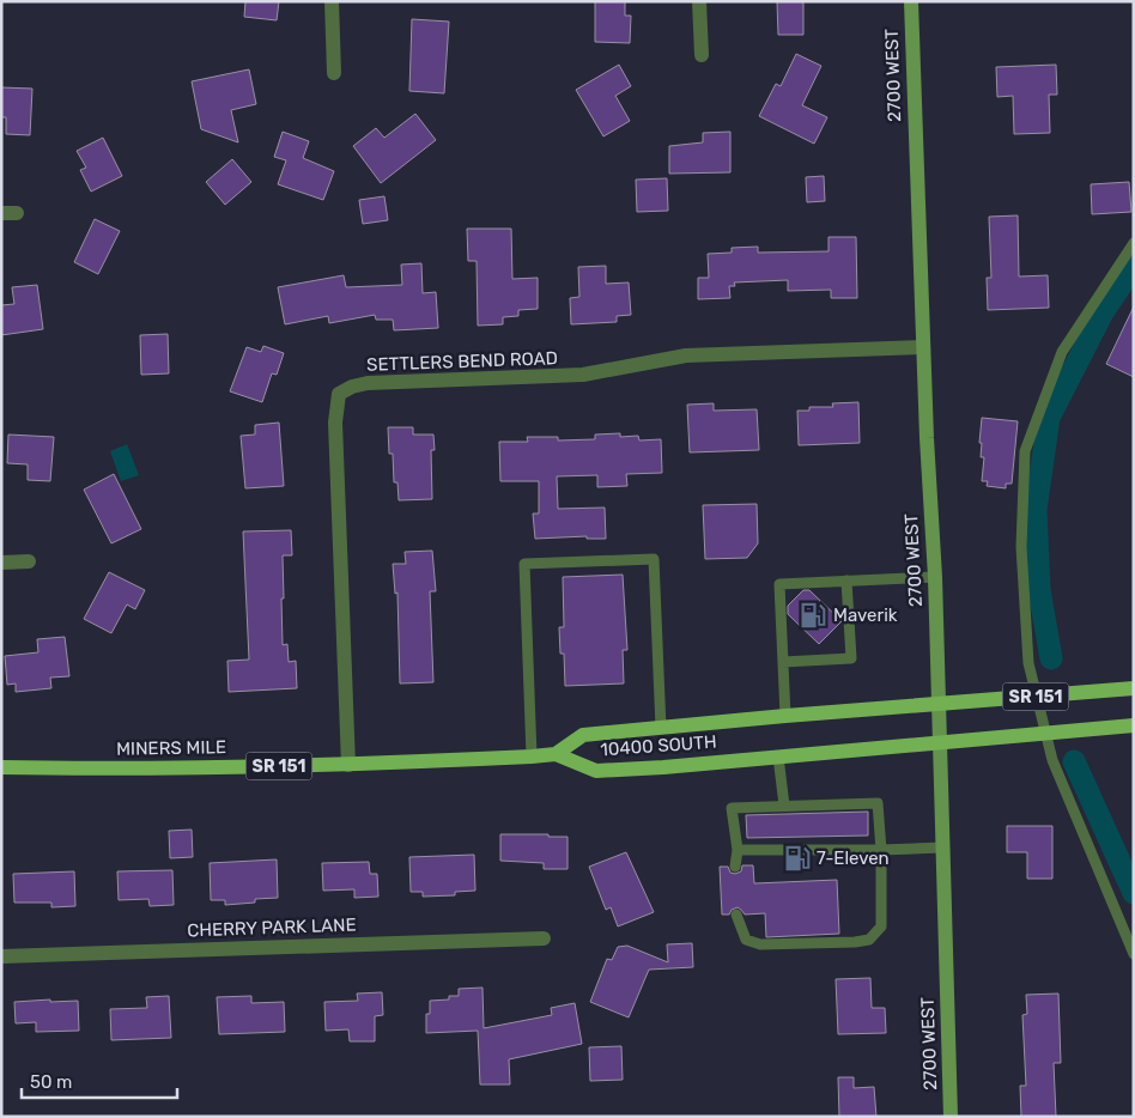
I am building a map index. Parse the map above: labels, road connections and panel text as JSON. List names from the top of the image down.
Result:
{
  "streets": {
    "main road": [
      "2700 WEST",
      "SR 151",
      "10400 SOUTH",
      "MINERS MILE"
    ],
    "street": ["SETTLERS BEND ROAD", "CHERRY PARK LANE"]
  },
  "crossings": [
    ["2700 WEST", "SETTLERS BEND ROAD"],
    ["2700 WEST", "SR 151"],
    ["2700 WEST", "10400 SOUTH"],
    ["SETTLERS BEND ROAD", "MINERS MILE"],
    ["SR 151", "10400 SOUTH"],
    ["10400 SOUTH", "MINERS MILE"]
  ],
  "places": {
    "fuel station": ["Maverik", "7-Eleven"]
  },
  "scale_bar": "50 m"
}
